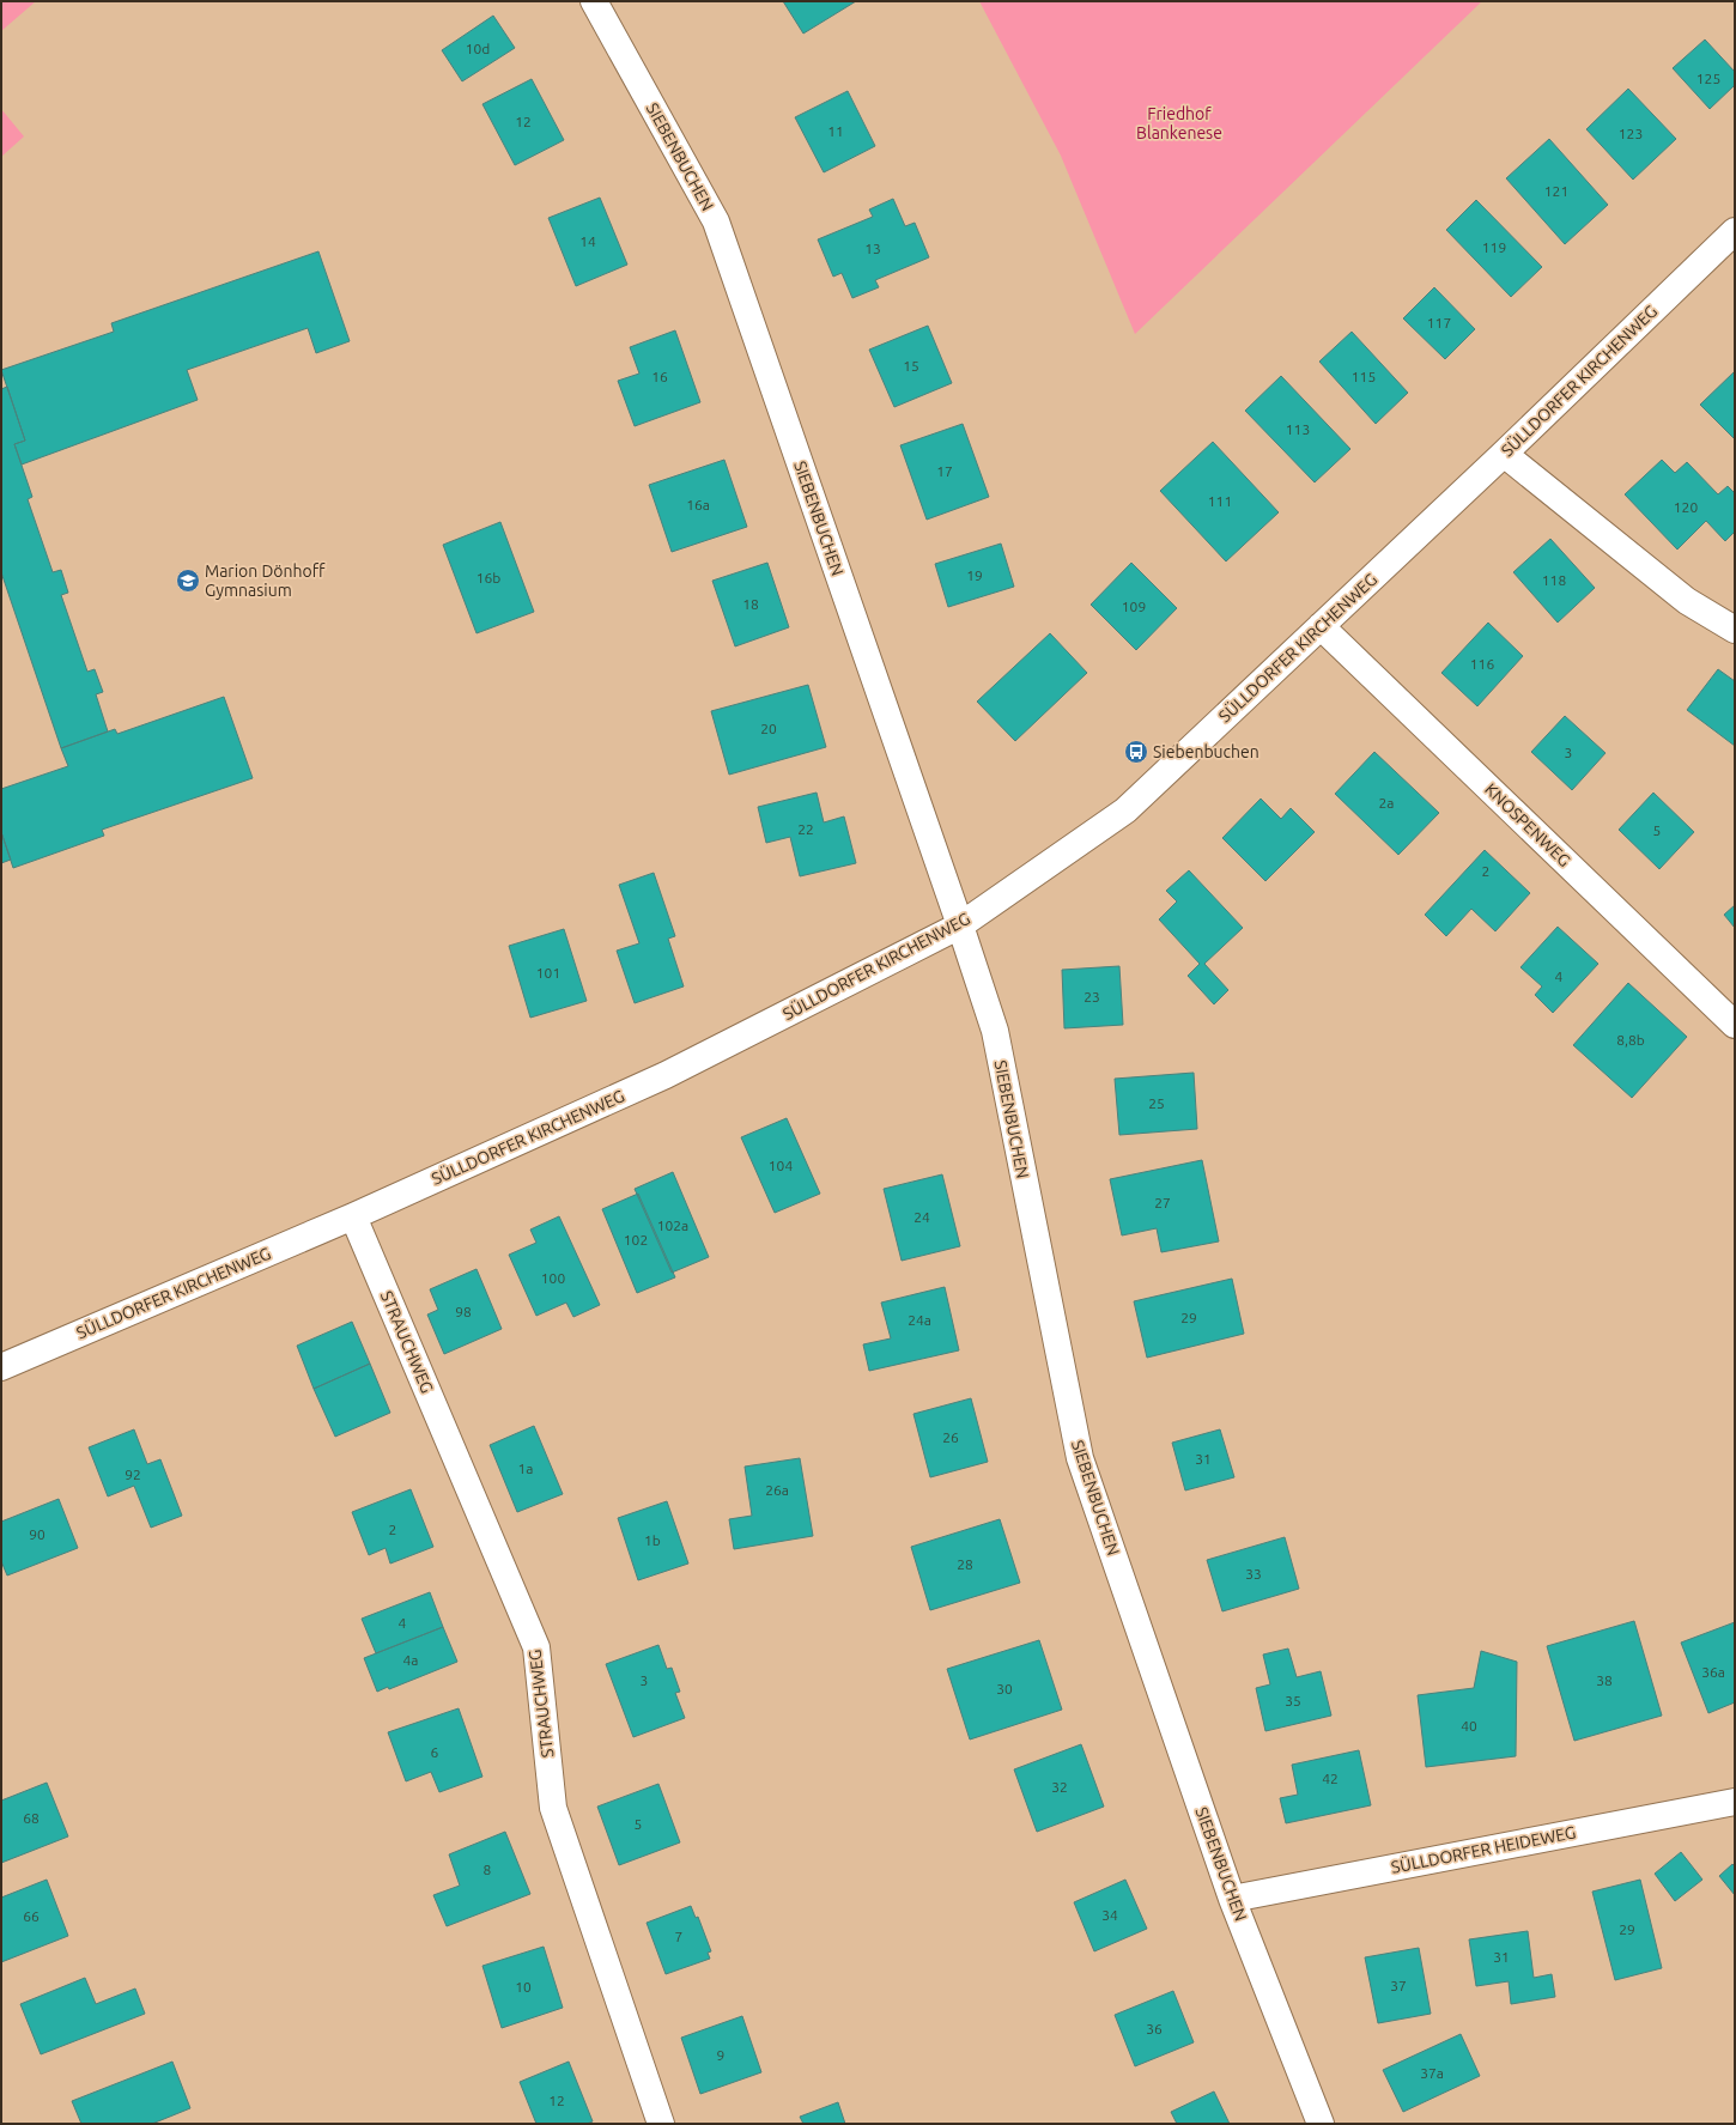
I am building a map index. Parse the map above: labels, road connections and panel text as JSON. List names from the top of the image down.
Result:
{
  "streets": {
    "street": [
      "SIEBENBUCHEN",
      "SÜLLDORFER KIRCHENWEG",
      "KNOSPENWEG",
      "STRAUCHWEG",
      "SÜLLDORFER HEIDEWEG"
    ]
  },
  "crossings": [
    ["SIEBENBUCHEN", "SÜLLDORFER KIRCHENWEG"],
    ["SIEBENBUCHEN", "SÜLLDORFER HEIDEWEG"],
    ["SÜLLDORFER KIRCHENWEG", "KNOSPENWEG"],
    ["SÜLLDORFER KIRCHENWEG", "STRAUCHWEG"]
  ],
  "parks": ["Friedhof Blankenese"],
  "places": {
    "school or university": ["Marion Dönhoff Gymnasium"],
    "bus stop": ["Siebenbuchen"]
  },
  "house_numbers": [
    "10d",
    "125",
    "12",
    "11",
    "123",
    "121",
    "14",
    "119",
    "13",
    "117",
    "15",
    "16",
    "115",
    "113",
    "17",
    "111",
    "16a",
    "120",
    "19",
    "16b",
    "118",
    "18",
    "109",
    "116",
    "20",
    "3",
    "2a",
    "22",
    "5",
    "2",
    "101",
    "4",
    "23",
    "8,8b",
    "25",
    "104",
    "27",
    "24",
    "102a",
    "102",
    "100",
    "98",
    "29",
    "24a",
    "26",
    "31",
    "1a",
    "92",
    "26a",
    "2",
    "90",
    "1b",
    "28",
    "33",
    "4",
    "4a",
    "36a",
    "3",
    "38",
    "30",
    "35",
    "40",
    "6",
    "42",
    "32",
    "68",
    "5",
    "8",
    "34",
    "66",
    "29",
    "7",
    "31",
    "37",
    "10",
    "36",
    "9",
    "37a",
    "12"
  ]
}
